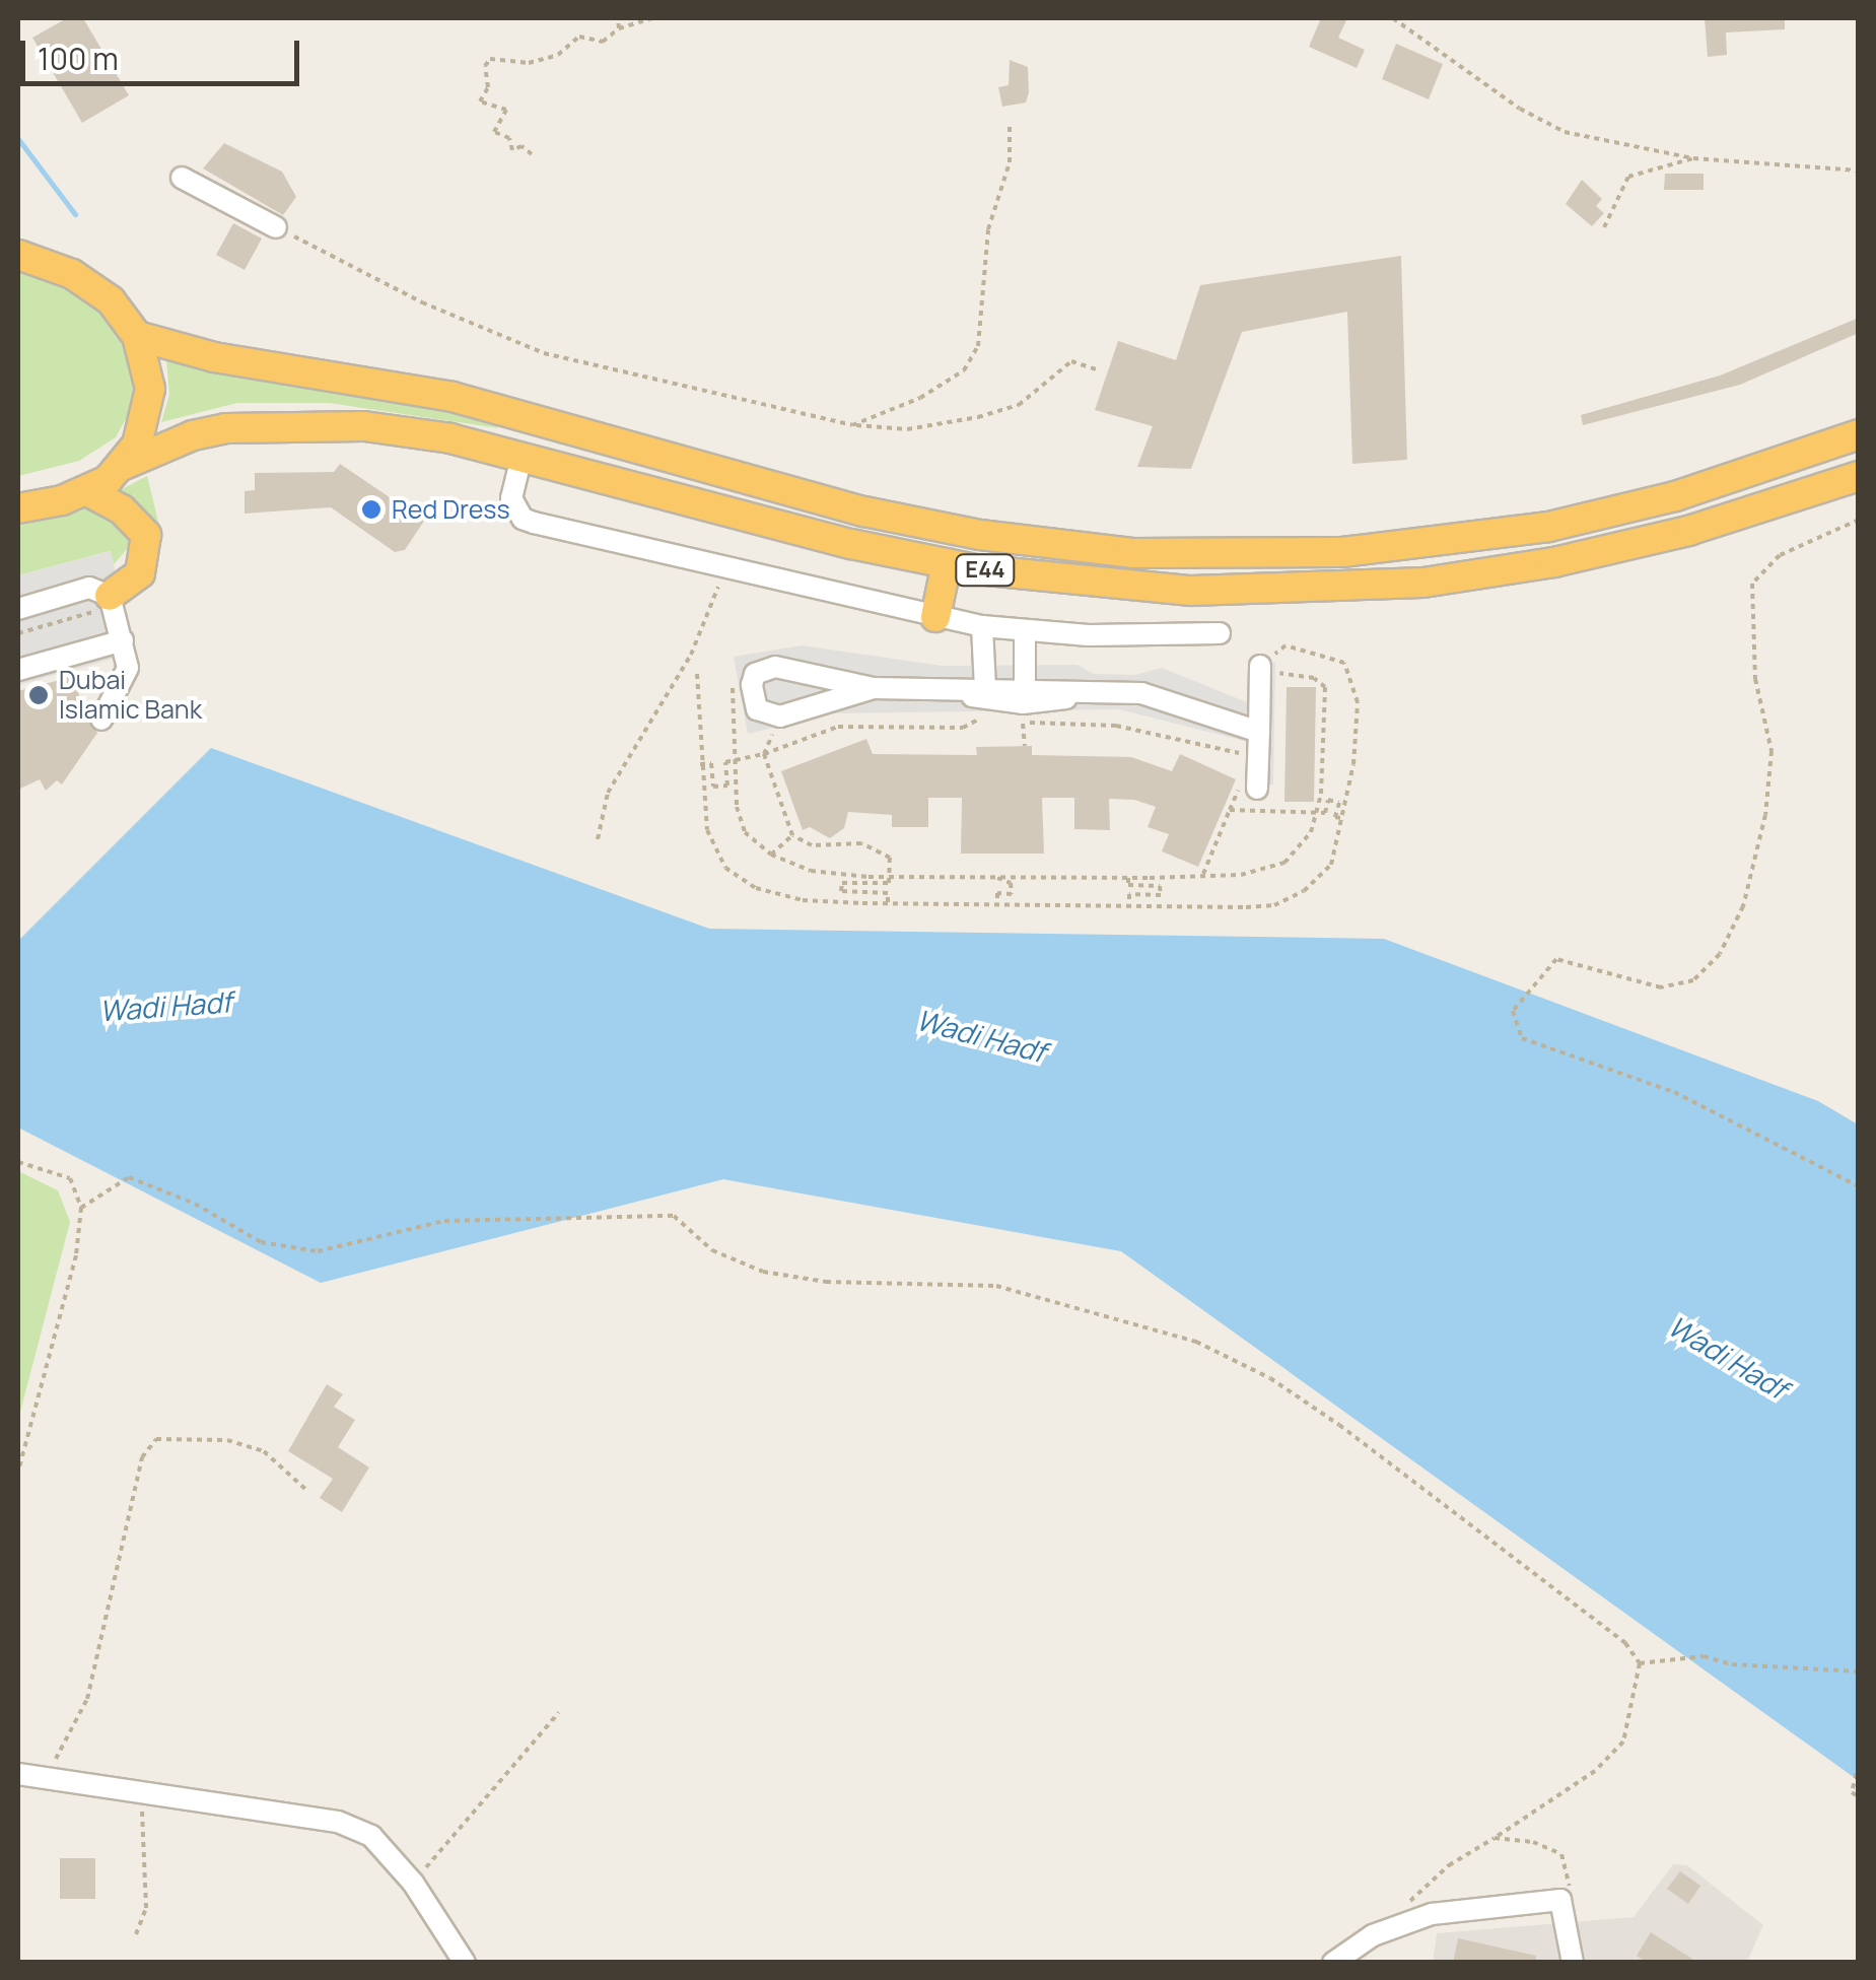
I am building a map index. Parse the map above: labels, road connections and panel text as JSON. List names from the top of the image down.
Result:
{
  "streets": {
    "highway": ["E44"]
  },
  "water": ["Wadi Hadf"],
  "places": ["Red Dress", "Dubai Islamic Bank"],
  "scale_bar": "100 m"
}
